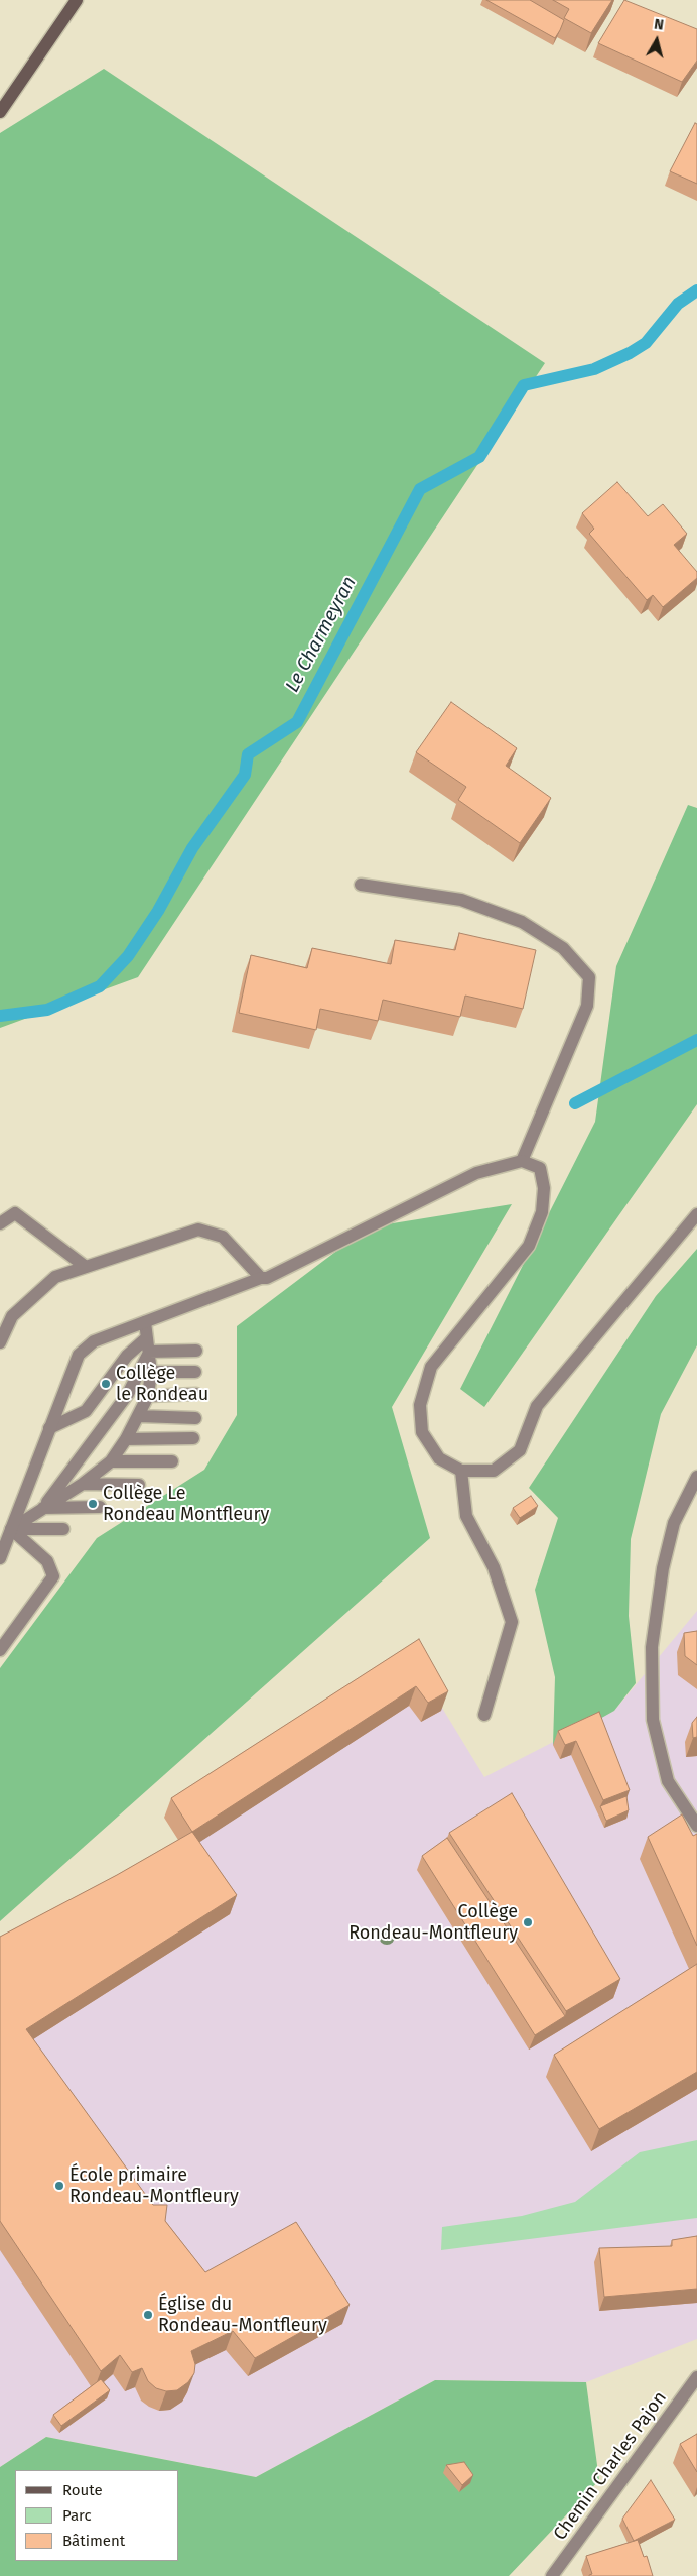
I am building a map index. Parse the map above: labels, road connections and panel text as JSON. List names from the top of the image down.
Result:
{
  "streets": {
    "street": ["Chemin Charles Pajon"]
  },
  "water": ["Le Charmeyran"],
  "places": [
    "Collège le Rondeau",
    "Collège Le Rondeau Montfleury",
    "Collège Rondeau-Montfleury",
    "École primaire Rondeau-Montfleury",
    "Église du Rondeau-Montfleury"
  ],
  "legend": ["Route", "Parc", "Bâtiment"],
  "north": "top"
}
